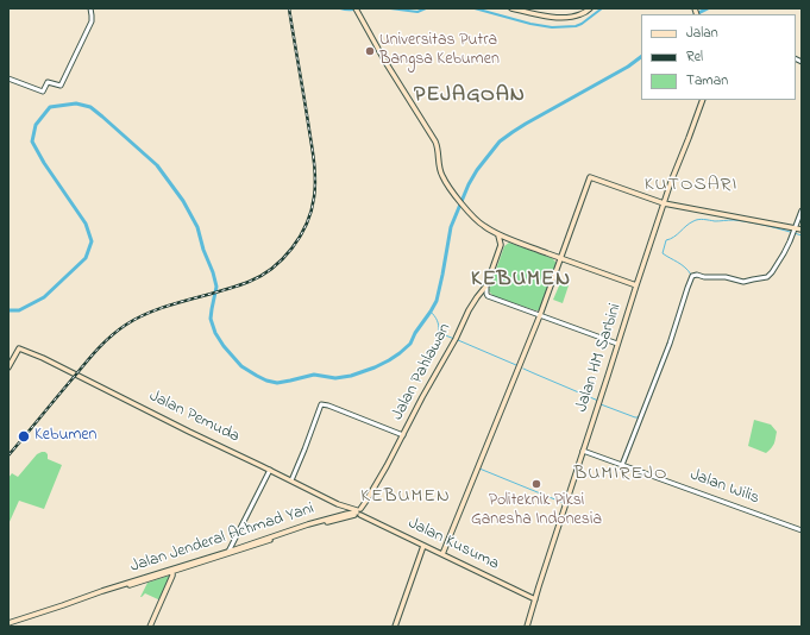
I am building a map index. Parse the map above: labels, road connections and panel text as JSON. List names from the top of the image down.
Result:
{
  "streets": {
    "main road": [
      "Jalan HM Sarbini",
      "Jalan Pahlawan",
      "Jalan Pemuda",
      "Jalan Jenderal Achmad Yani",
      "Jalan Kusuma"
    ],
    "street": ["Jalan Wilis"]
  },
  "crossings": [
    ["Jalan HM Sarbini", "Jalan Wilis"],
    ["Jalan HM Sarbini", "Jalan Kusuma"],
    ["Jalan Pahlawan", "Jalan Pemuda"],
    ["Jalan Pahlawan", "Jalan Jenderal Achmad Yani"],
    ["Jalan Pahlawan", "Jalan Kusuma"],
    ["Jalan Pemuda", "Jalan Jenderal Achmad Yani"],
    ["Jalan Pemuda", "Jalan Kusuma"],
    ["Jalan Jenderal Achmad Yani", "Jalan Kusuma"]
  ],
  "districts": [
    "PEJAGOAN",
    "KUTOSARI",
    "KEBUMEN",
    "BUMIREJO",
    "KEBUMEN"
  ],
  "places": ["Universitas Putra Bangsa Kebumen", "Kebumen", "Politeknik Piksi Ganesha Indonesia"],
  "legend": ["Jalan", "Rel", "Taman"]
}
